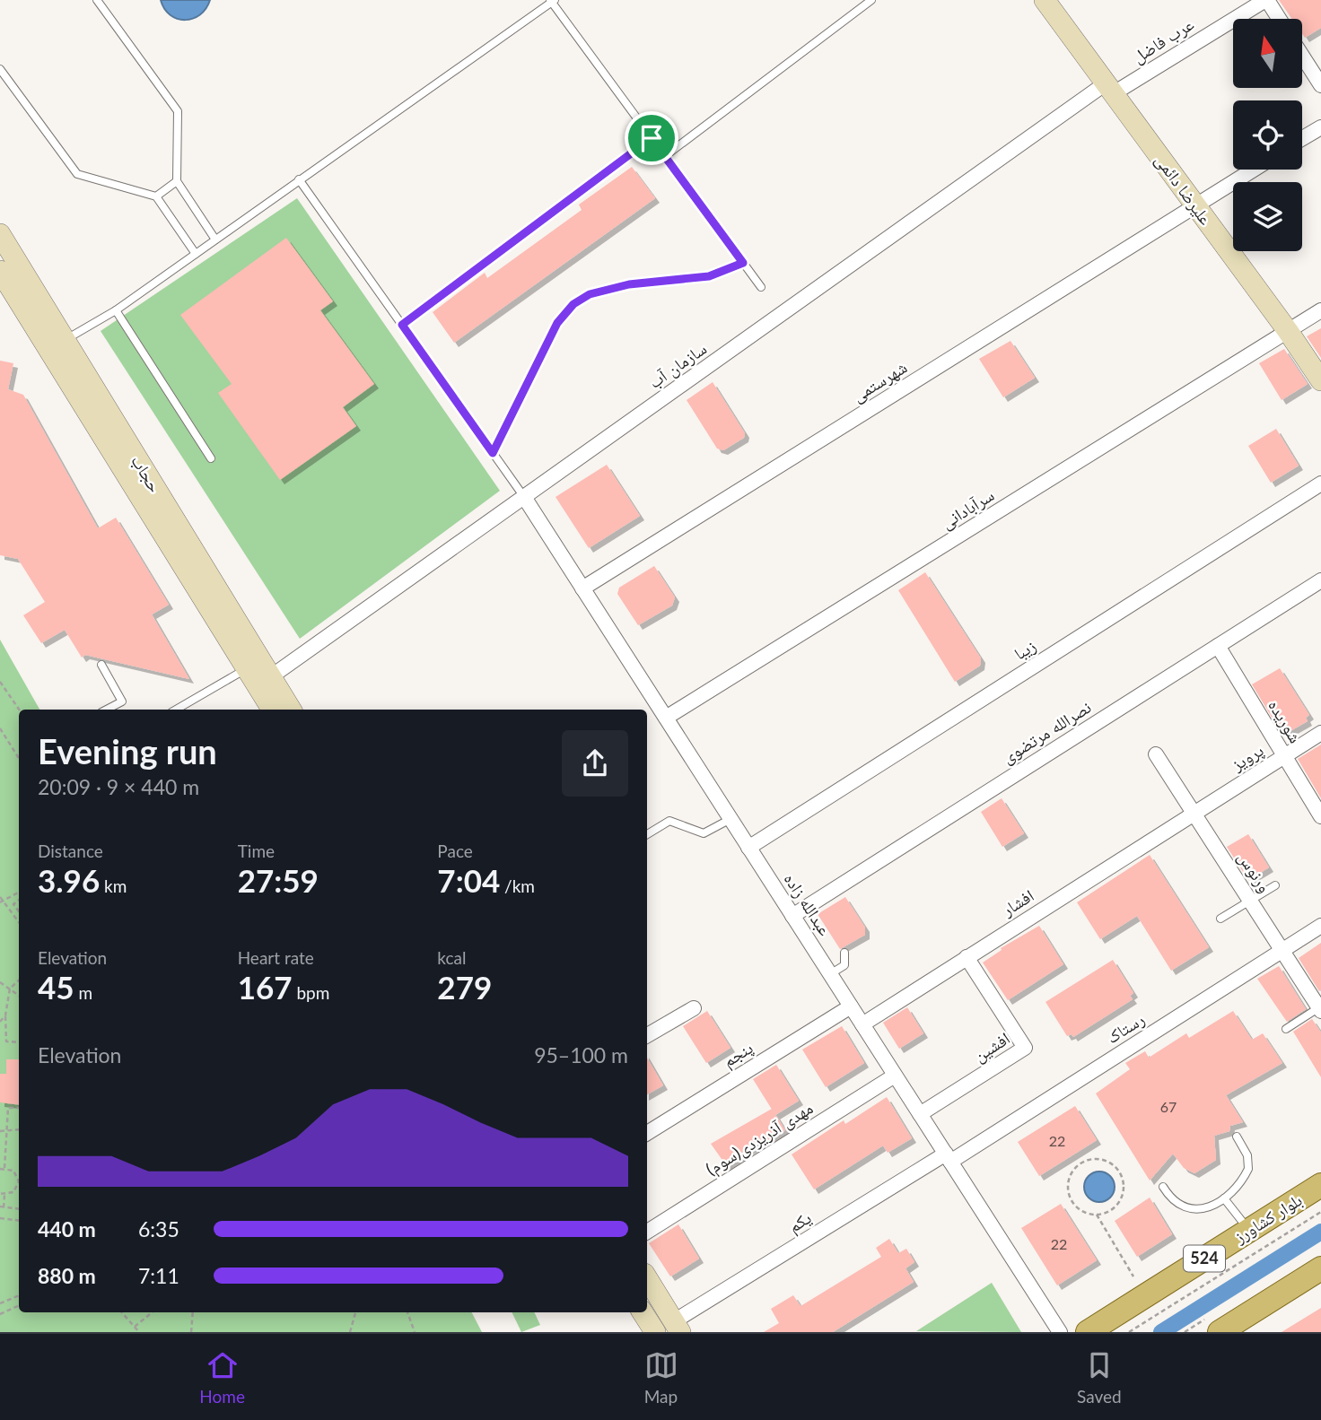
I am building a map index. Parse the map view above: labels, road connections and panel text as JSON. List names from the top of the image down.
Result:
{
  "streets": {
    "main road": [
      "علیرضا دائمی",
      "حجاب",
      "بلوار کشاورز",
      "524"
    ],
    "street": [
      "عرب فاضل",
      "سازمان آب",
      "شهرستمی",
      "سرآبادانی",
      "زیبا",
      "شوریده",
      "نصرالله مرتضوی",
      "پرویز",
      "ورنوس",
      "افشار",
      "عبدالله زاده",
      "رستاک",
      "افشین",
      "پنجم",
      "مهدی آذریزدی(سوم)",
      "یکم"
    ]
  },
  "crossings": [
    ["عرب فاضل", "علیرضا دائمی"],
    ["عرب فاضل", "سازمان آب"],
    ["علیرضا دائمی", "سازمان آب"],
    ["علیرضا دائمی", "شهرستمی"],
    ["علیرضا دائمی", "سرآبادانی"],
    ["سازمان آب", "حجاب"],
    ["سازمان آب", "عبدالله زاده"],
    ["شهرستمی", "عبدالله زاده"],
    ["سرآبادانی", "عبدالله زاده"],
    ["زیبا", "عبدالله زاده"],
    ["شوریده", "نصرالله مرتضوی"],
    ["شوریده", "پرویز"],
    ["نصرالله مرتضوی", "عبدالله زاده"],
    ["پرویز", "ورنوس"],
    ["پرویز", "افشار"],
    ["ورنوس", "افشار"],
    ["ورنوس", "رستاک"],
    ["افشار", "عبدالله زاده"],
    ["افشار", "افشین"],
    ["عبدالله زاده", "رستاک"],
    ["عبدالله زاده", "افشین"],
    ["عبدالله زاده", "پنجم"],
    ["عبدالله زاده", "مهدی آذریزدی(سوم)"],
    ["عبدالله زاده", "یکم"],
    ["رستاک", "یکم"]
  ],
  "house_numbers": ["67", "22", "22"],
  "north": "top",
  "page": {
    "heading": ["Evening run", "20:09 · 9 × 440 m"],
    "stats": [
      ["Distance", "3.96 km"],
      ["Time", "27:59"],
      ["Pace", "7:04 /km"],
      ["Elevation", "45 m"],
      ["Heart rate", "167 bpm"],
      ["kcal", "279"]
    ],
    "chart": ["Elevation", "95–100 m"],
    "list": [
      {
        "name": "440 m",
        "note": "6:35"
      },
      {
        "name": "880 m",
        "note": "7:11"
      }
    ],
    "tabs": ["Home", "Map", "Saved"]
  }
}
